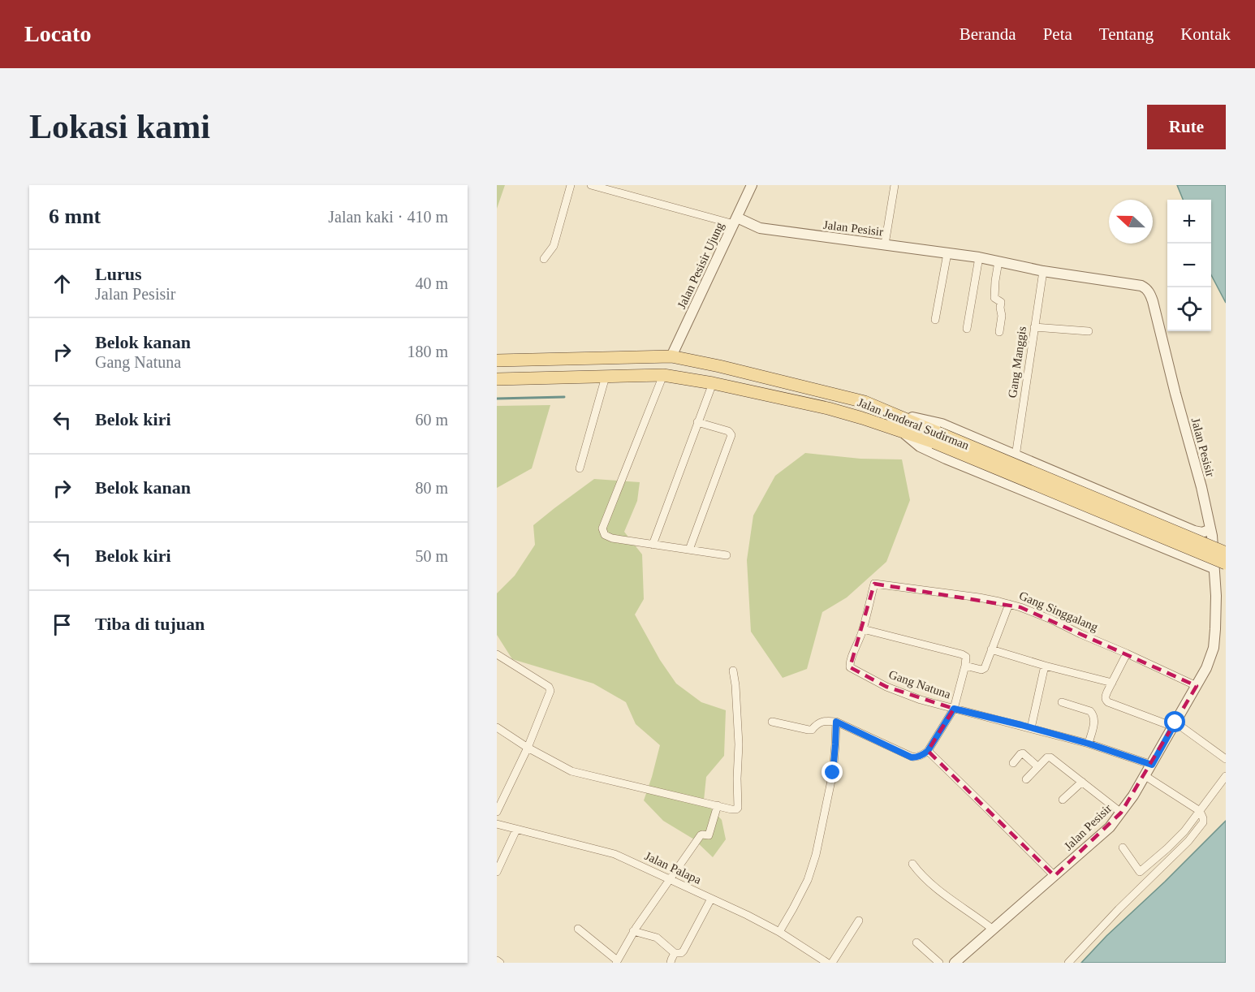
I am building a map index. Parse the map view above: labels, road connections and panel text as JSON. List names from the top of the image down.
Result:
{
  "streets": {
    "main road": ["Jalan Jenderal Sudirman"],
    "street": [
      "Jalan Pesisir",
      "Jalan Pesisir Ujung",
      "Gang Manggis",
      "Gang Singgalang",
      "Gang Natuna",
      "Jalan Palapa"
    ]
  },
  "crossings": [
    ["Jalan Pesisir", "Jalan Pesisir Ujung"],
    ["Jalan Pesisir", "Gang Manggis"],
    ["Jalan Pesisir", "Gang Singgalang"],
    ["Jalan Pesisir", "Gang Natuna"],
    ["Jalan Pesisir Ujung", "Jalan Jenderal Sudirman"],
    ["Gang Singgalang", "Gang Natuna"]
  ],
  "north": "left",
  "page": {
    "header": "Locato",
    "nav": [
      "Beranda",
      "Peta",
      "Tentang",
      "Kontak"
    ],
    "buttons": "Rute",
    "title": "Lokasi kami",
    "heading": ["6 mnt", "Jalan kaki · 410 m"],
    "map_buttons": ["+", "−"],
    "list": [
      ["Lurus", "Jalan Pesisir", "40 m"],
      ["Belok kanan", "Gang Natuna", "180 m"],
      ["Belok kiri", "60 m"],
      ["Belok kanan", "80 m"],
      ["Belok kiri", "50 m"],
      "Tiba di tujuan"
    ]
  }
}
